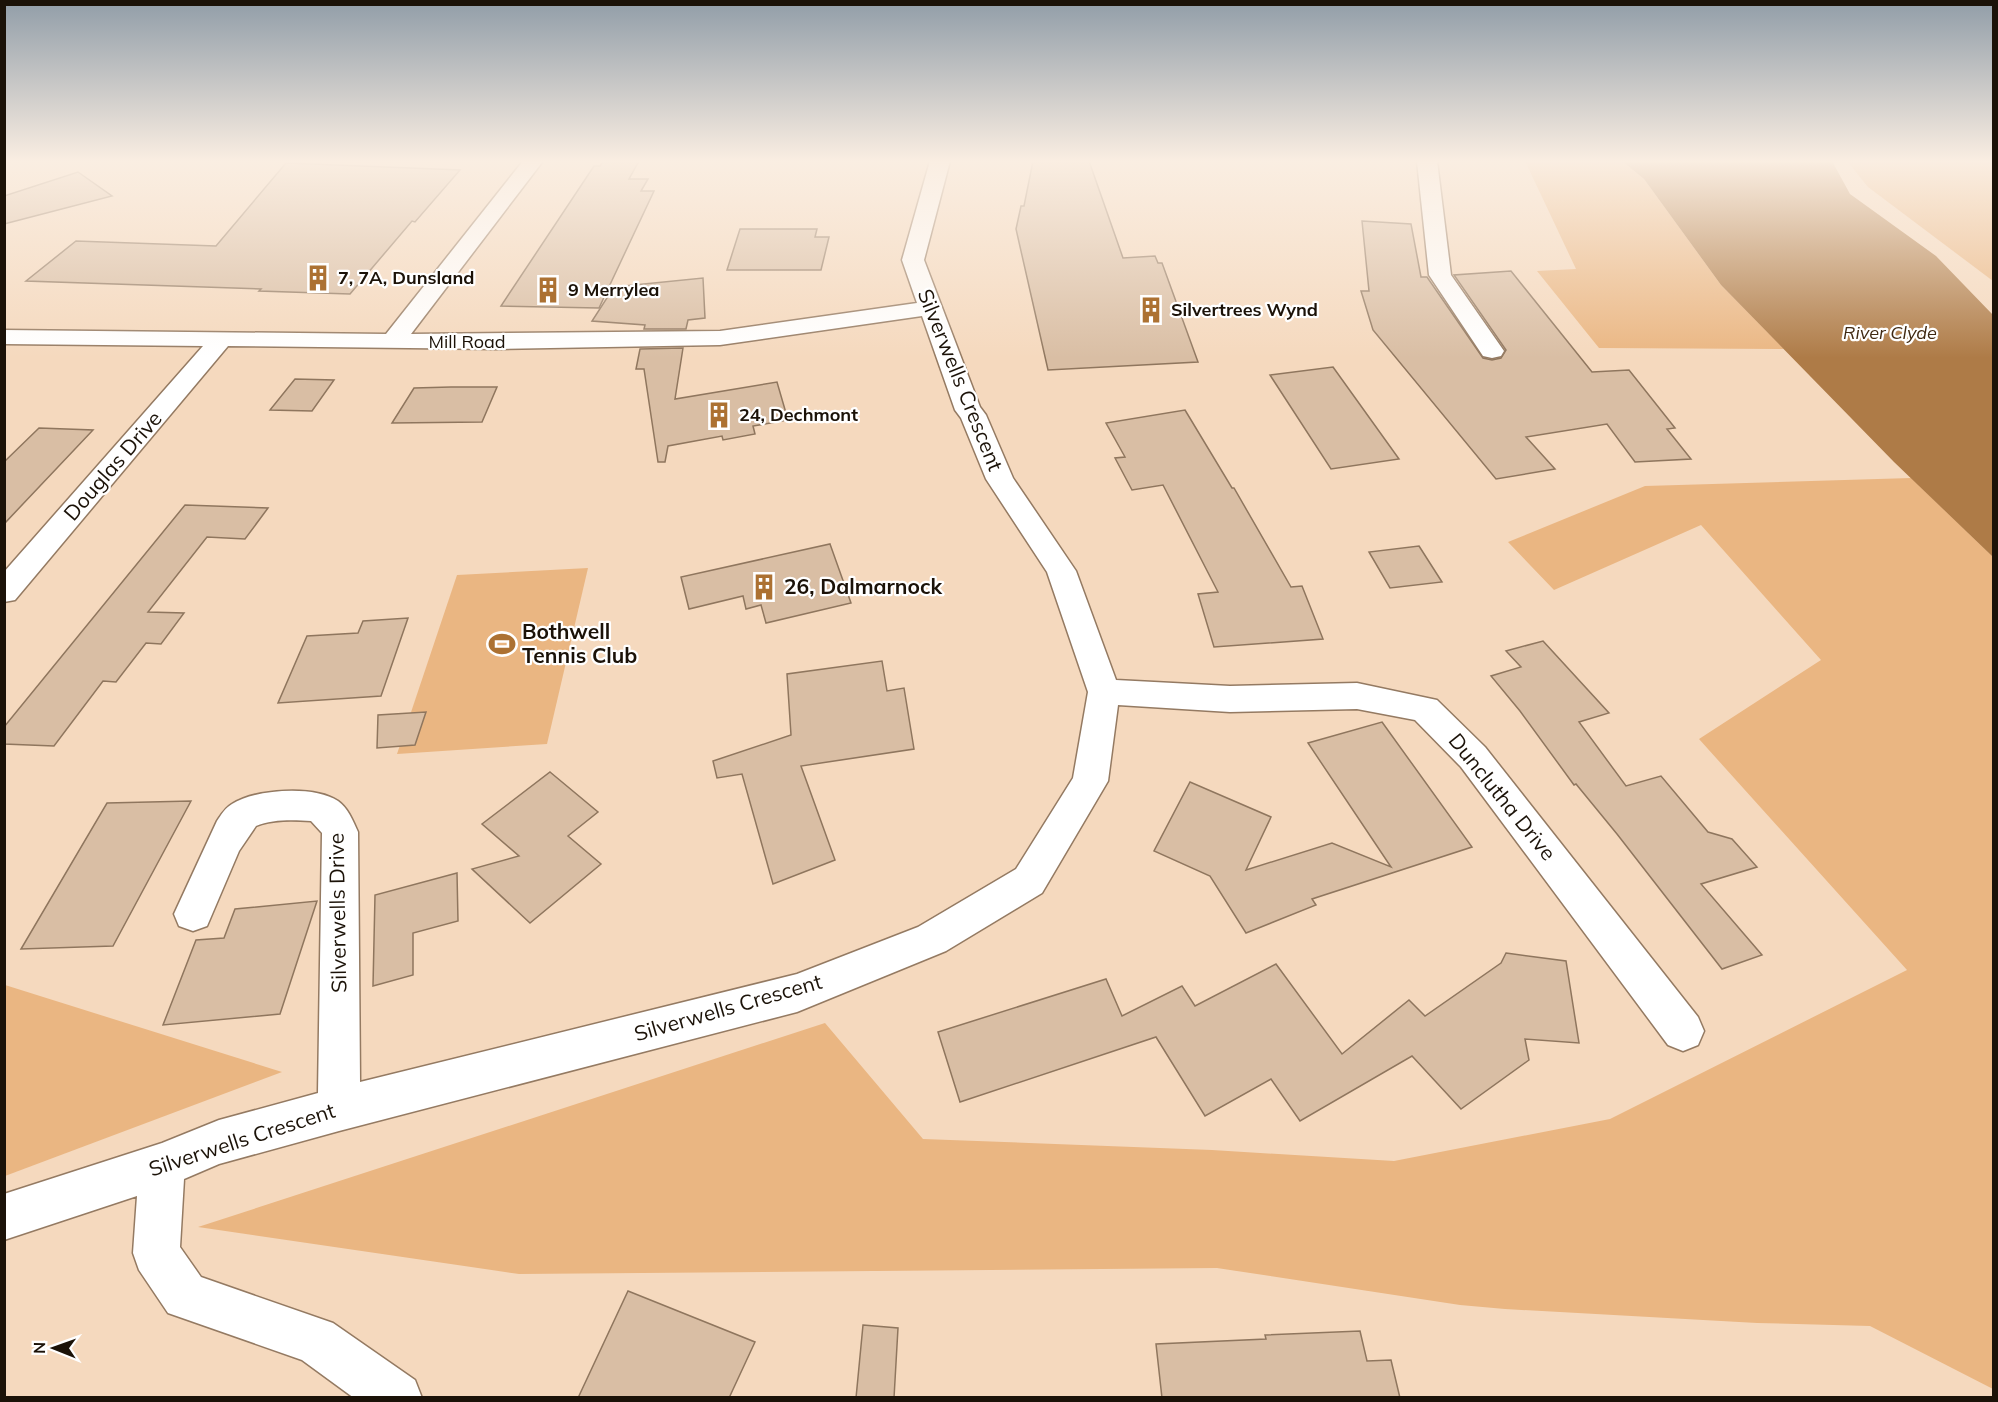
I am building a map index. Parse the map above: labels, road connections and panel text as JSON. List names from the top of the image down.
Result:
{
  "streets": {
    "street": [
      "Mill Road",
      "Silverwells Crescent",
      "Douglas Drive",
      "Dunclutha Drive",
      "Silverwells Drive"
    ]
  },
  "crossings": [
    ["Mill Road", "Silverwells Crescent"],
    ["Mill Road", "Douglas Drive"],
    ["Silverwells Crescent", "Dunclutha Drive"],
    ["Silverwells Crescent", "Silverwells Drive"]
  ],
  "water": ["River Clyde"],
  "places": {
    "building": [
      "7, 7A, Dunsland",
      "9 Merrylea",
      "Silvertrees Wynd",
      "24, Dechmont",
      "26, Dalmarnock"
    ],
    "sports": ["Bothwell Tennis Club"]
  },
  "north": "left"
}
